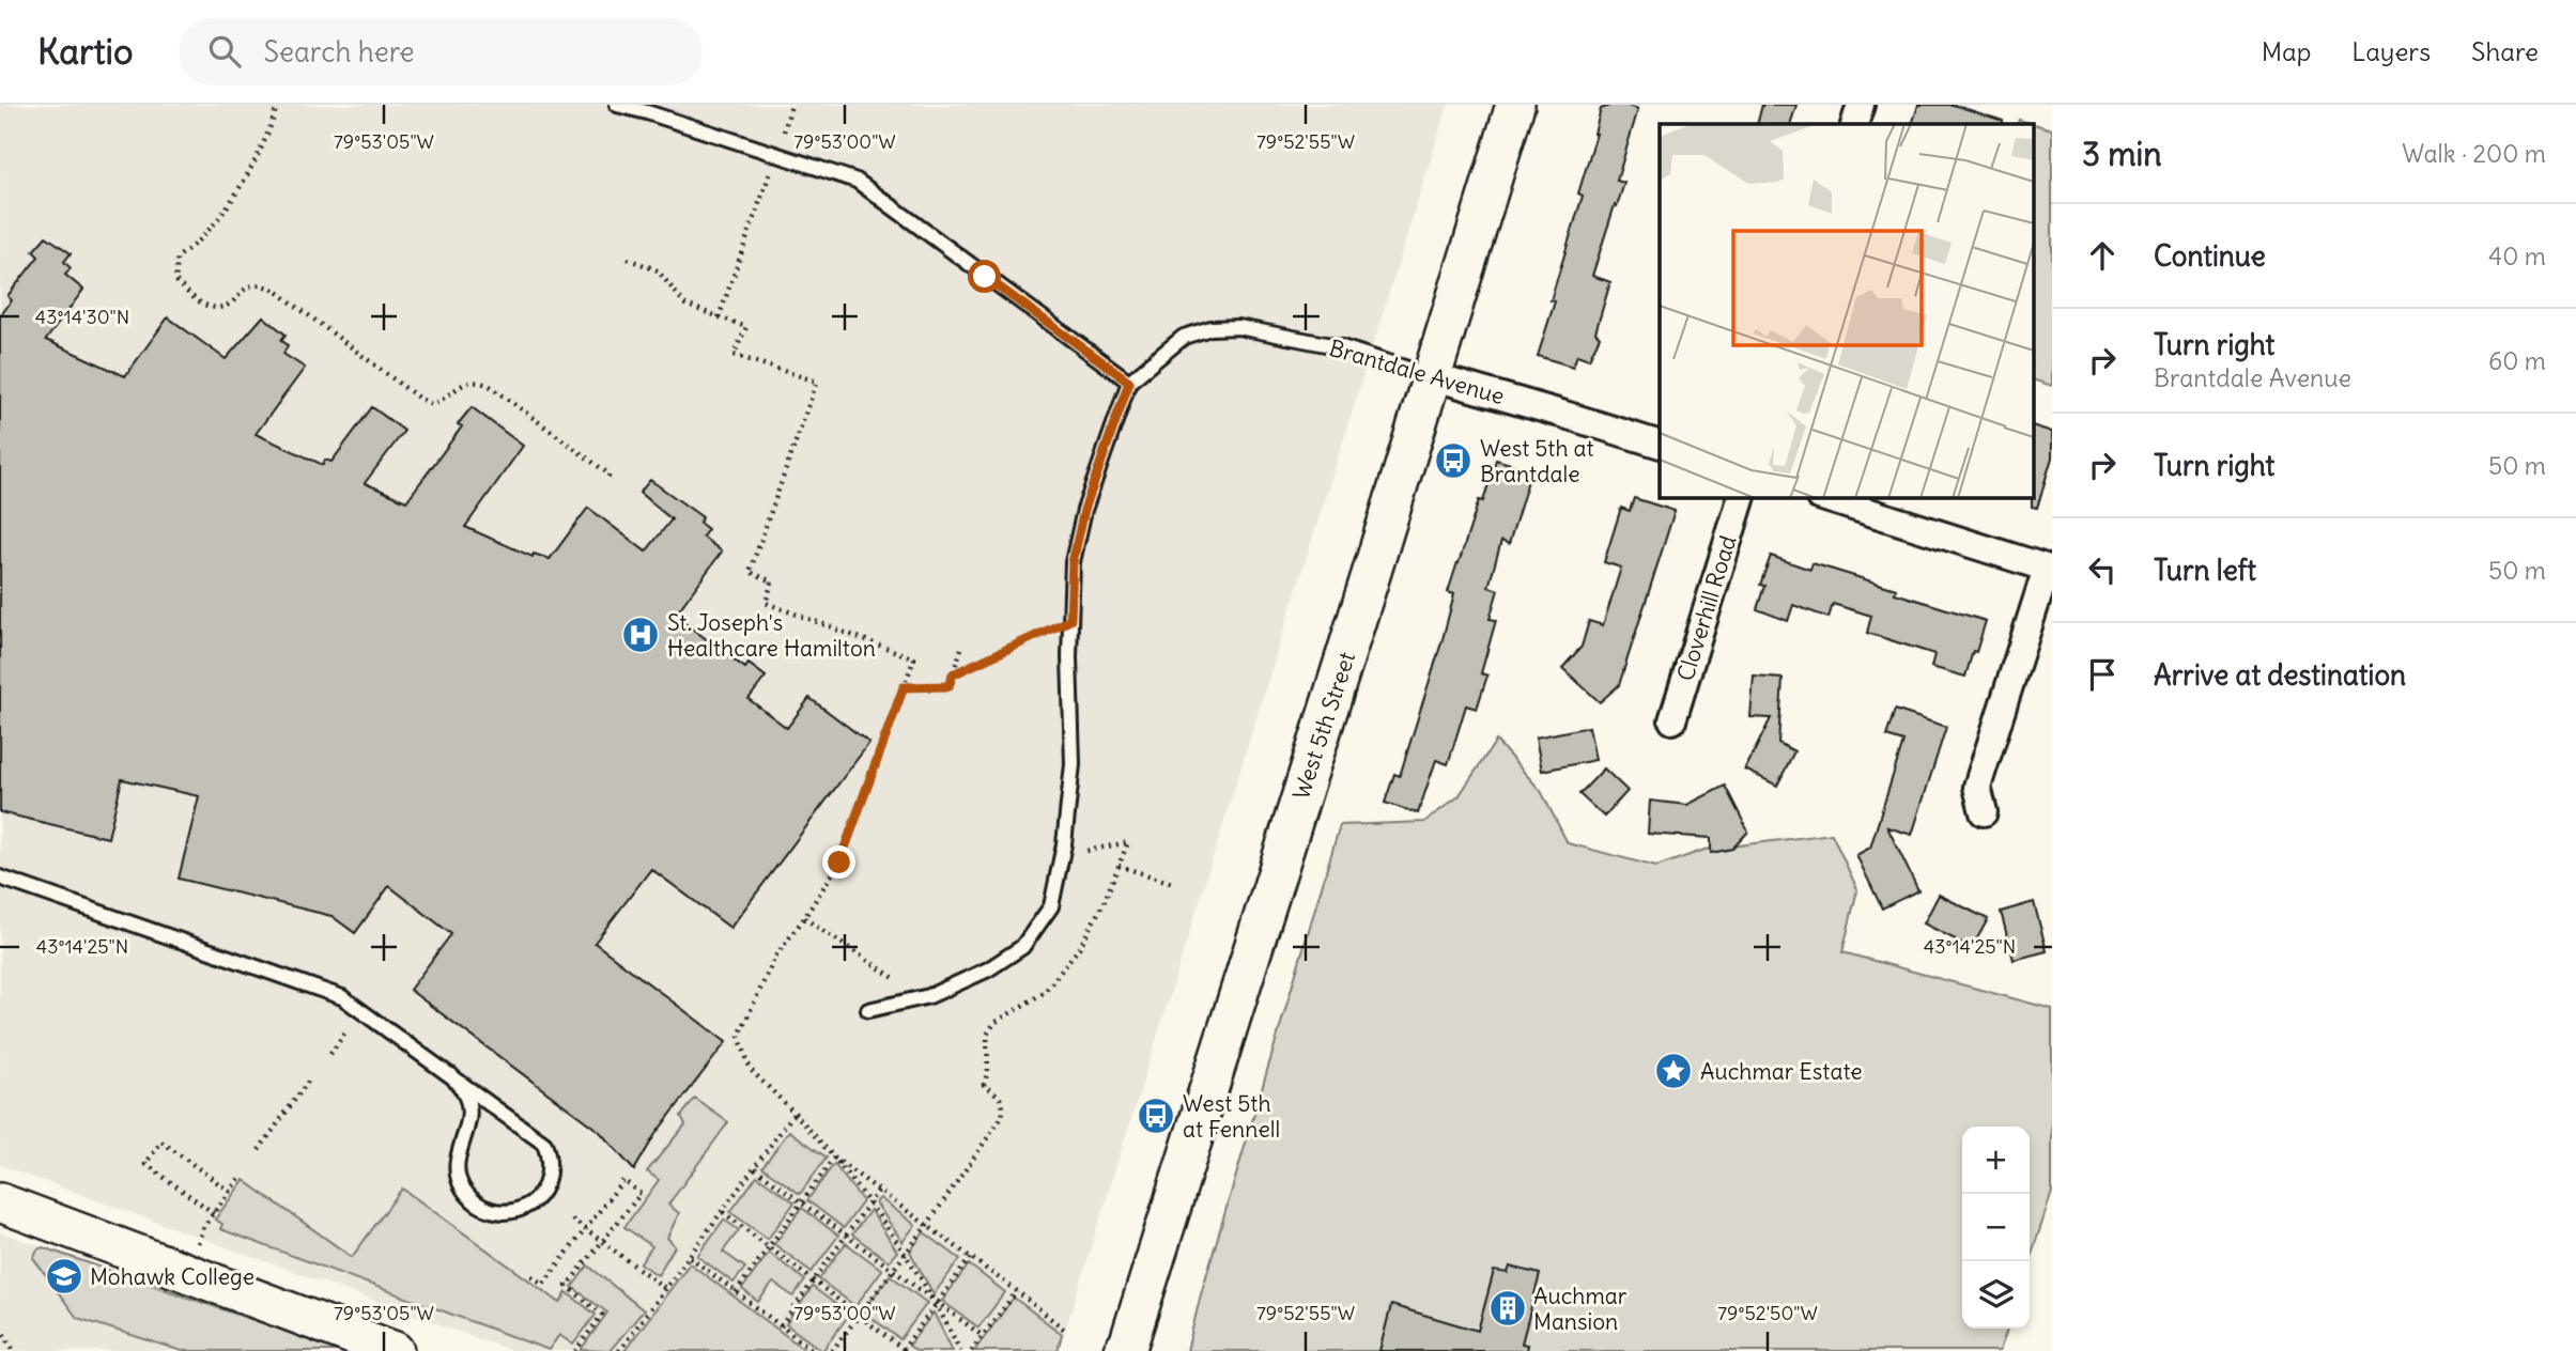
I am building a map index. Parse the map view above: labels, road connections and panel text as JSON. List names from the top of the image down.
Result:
{
  "streets": {
    "main road": ["West 5th Street"],
    "street": ["Brantdale Avenue", "Cloverhill Road"]
  },
  "crossings": [
    ["Brantdale Avenue", "West 5th Street"]
  ],
  "places": {
    "bus stop": ["West 5th at Brantdale", "West 5th at Fennell"],
    "hospital": ["St. Joseph's Healthcare Hamilton"],
    "place": ["Auchmar Estate"],
    "school or university": ["Mohawk College"],
    "building": ["Auchmar Mansion"]
  },
  "page": {
    "header": "Kartio",
    "search": "Search here",
    "nav": ["Map", "Layers", "Share"],
    "heading": ["3 min", "Walk · 200 m"],
    "list": [
      ["Continue", "40 m"],
      ["Turn right", "Brantdale Avenue", "60 m"],
      ["Turn right", "50 m"],
      ["Turn left", "50 m"],
      "Arrive at destination"
    ],
    "map_buttons": ["+", "−"]
  },
  "coordinates": [
    "79°53'05\"W",
    "79°53'00\"W",
    "79°52'55\"W",
    "43°14'30\"N",
    "43°14'25\"N",
    "79°52'50\"W"
  ]
}
